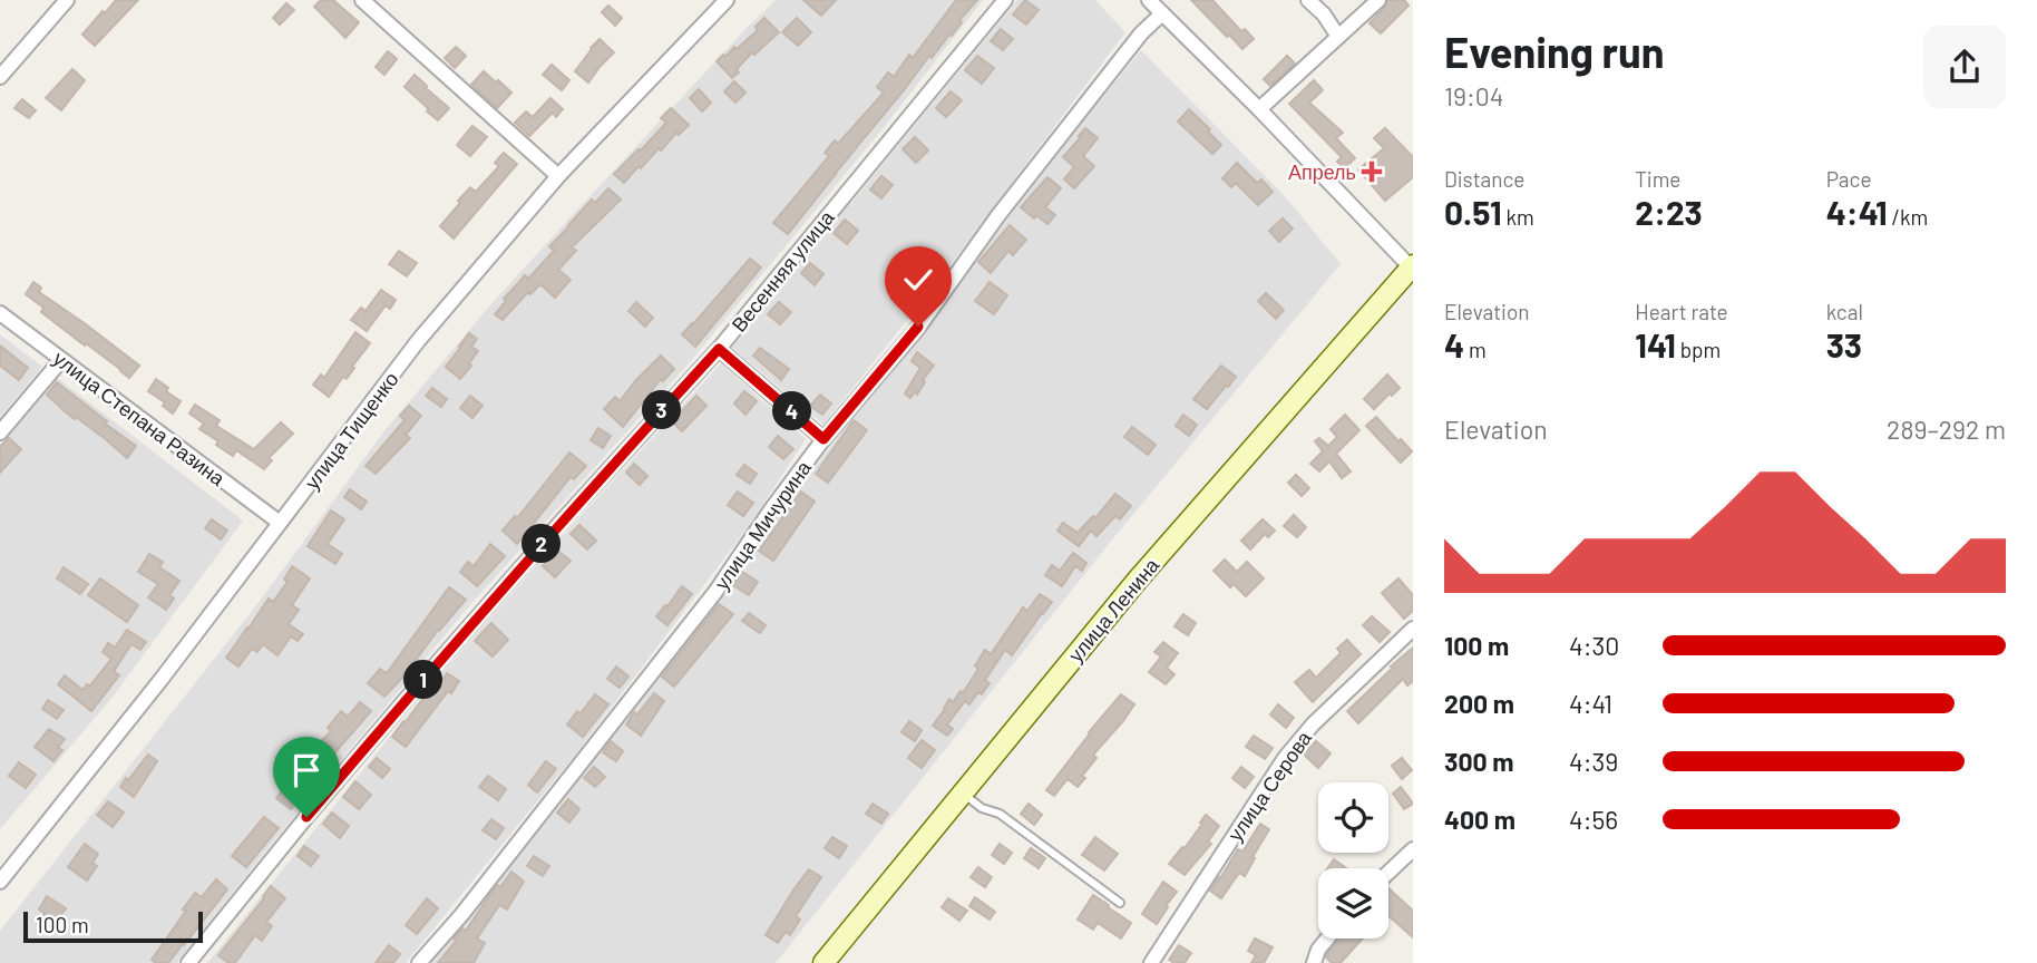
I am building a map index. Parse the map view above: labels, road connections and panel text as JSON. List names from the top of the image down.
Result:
{
  "streets": {
    "main road": ["улица Ленина"],
    "street": [
      "Весенняя улица",
      "улица Степана Разина",
      "улица Тищенко",
      "улица Мичурина",
      "улица Серова"
    ]
  },
  "crossings": [
    ["улица Степана Разина", "улица Тищенко"]
  ],
  "places": {
    "health": ["Апрель"]
  },
  "scale_bar": "100 m",
  "page": {
    "heading": ["Evening run", "19:04"],
    "stats": [
      ["Distance", "0.51 km"],
      ["Time", "2:23"],
      ["Pace", "4:41 /km"],
      ["Elevation", "4 m"],
      ["Heart rate", "141 bpm"],
      ["kcal", "33"]
    ],
    "pins": [
      "3",
      "4",
      "2",
      "1"
    ],
    "chart": ["Elevation", "289–292 m"],
    "list": [
      {
        "name": "100 m",
        "note": "4:30"
      },
      {
        "name": "200 m",
        "note": "4:41"
      },
      {
        "name": "300 m",
        "note": "4:39"
      },
      {
        "name": "400 m",
        "note": "4:56"
      }
    ],
    "scale": "100 m"
  }
}
